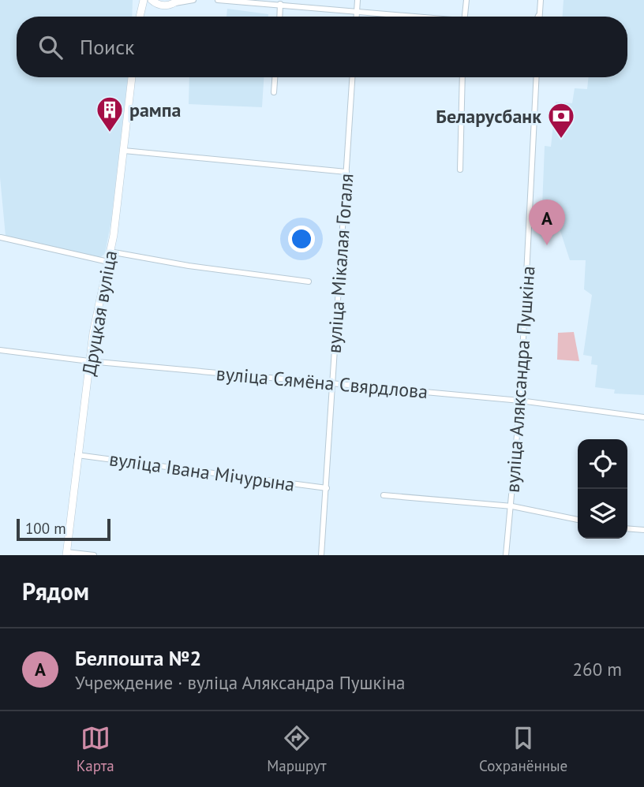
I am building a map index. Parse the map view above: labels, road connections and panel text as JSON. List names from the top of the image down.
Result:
{
  "streets": {
    "main road": ["Друцкая вуліца"],
    "street": [
      "вуліца Мікалая Гогаля",
      "вуліца Аляксандра Пушкіна",
      "вуліца Сямёна Свярдлова",
      "вуліца Івана Мічурына"
    ]
  },
  "crossings": [
    ["вуліца Мікалая Гогаля", "вуліца Сямёна Свярдлова"],
    ["вуліца Мікалая Гогаля", "вуліца Івана Мічурына"],
    ["Друцкая вуліца", "вуліца Сямёна Свярдлова"],
    ["Друцкая вуліца", "вуліца Івана Мічурына"],
    ["вуліца Аляксандра Пушкіна", "вуліца Сямёна Свярдлова"]
  ],
  "places": {
    "building": ["рампа"],
    "bank": ["Беларусбанк"]
  },
  "scale_bar": "100 m",
  "page": {
    "search": "Поиск",
    "pins": "A",
    "scale": "100 m",
    "heading": "Рядом",
    "list": [
      {
        "mark": "A",
        "name": "Белпошта №2",
        "note": "Учреждение · вуліца Аляксандра Пушкіна",
        "value": "260 m"
      }
    ],
    "nav": ["Карта", "Маршрут", "Сохранённые"]
  }
}
